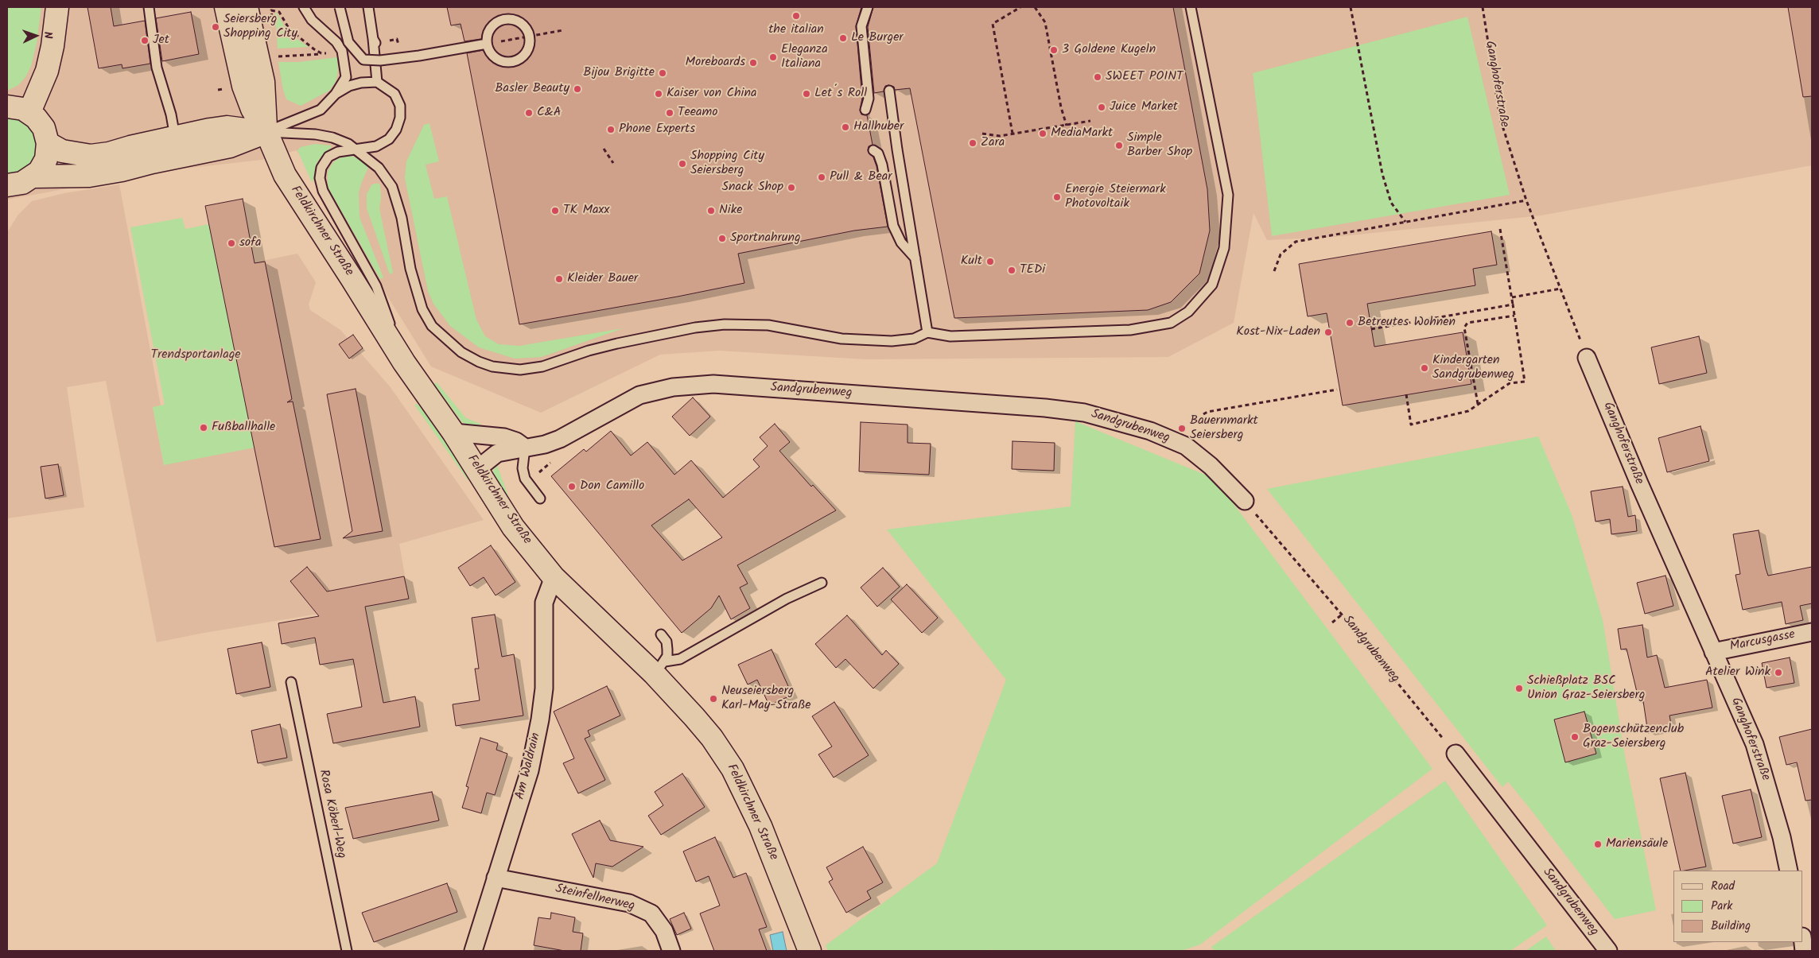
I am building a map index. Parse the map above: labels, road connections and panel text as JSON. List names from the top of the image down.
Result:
{
  "streets": {
    "street": [
      "Ganghoferstraße",
      "Feldkirchner Straße",
      "Sandgrubenweg",
      "Marcusgasse",
      "Am Waldrain",
      "Steinfellnerweg"
    ],
    "lane": ["Rosa Köberl-Weg"]
  },
  "crossings": [
    ["Ganghoferstraße", "Marcusgasse"],
    ["Feldkirchner Straße", "Sandgrubenweg"],
    ["Feldkirchner Straße", "Am Waldrain"],
    ["Am Waldrain", "Steinfellnerweg"]
  ],
  "parks": ["Trendsportanlage"],
  "places": [
    "the italian",
    "Seiersberg Shopping City",
    "Le Burger",
    "Jet",
    "3 Goldene Kugeln",
    "Eleganza Italiana",
    "Moreboards",
    "Bijou Brigitte",
    "SWEET POINT",
    "Basler Beauty",
    "Kaiser von China",
    "Let ́s Roll",
    "Juice Market",
    "C&A",
    "Teeamo",
    "Hallhuber",
    "Phone Experts",
    "MediaMarkt",
    "Zara",
    "Simple Barber Shop",
    "Shopping City Seiersberg",
    "Pull & Bear",
    "Snack Shop",
    "Energie Steiermark Photovoltaik",
    "TK Maxx",
    "Nike",
    "Sportnahrung",
    "sofa",
    "Kult",
    "TEDi",
    "Kleider Bauer",
    "Betreutes Wohnen",
    "Kost-Nix-Laden",
    "Kindergarten Sandgrubenweg",
    "Fußballhalle",
    "Bauernmarkt Seiersberg",
    "Don Camillo",
    "Atelier Wink",
    "Schießplatz BSC Union Graz-Seiersberg",
    "Neuseiersberg Karl-May-Straße",
    "Bogenschützenclub Graz-Seiersberg",
    "Mariensäule"
  ],
  "legend": ["Road", "Park", "Building"],
  "north": "right"
}
